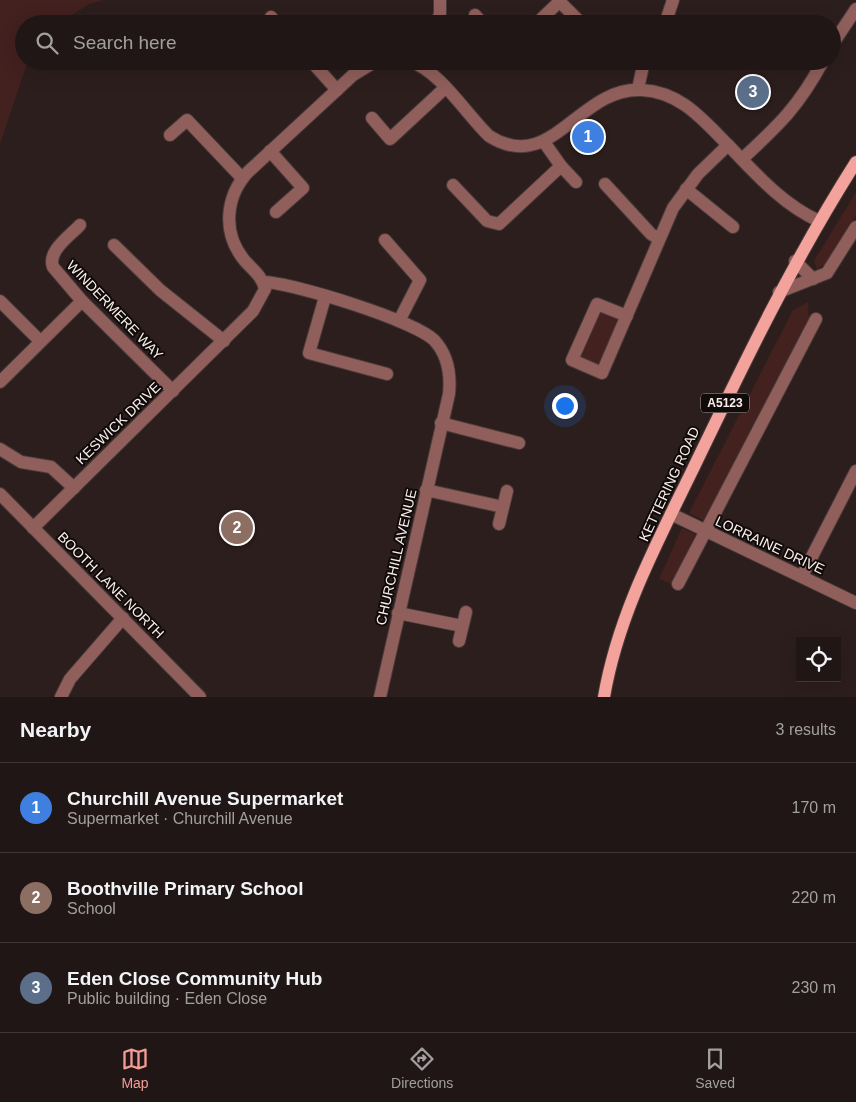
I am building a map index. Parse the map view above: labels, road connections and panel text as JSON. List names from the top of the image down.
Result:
{
  "streets": {
    "main road": ["A5123", "KETTERING ROAD"],
    "street": [
      "WINDERMERE WAY",
      "KESWICK DRIVE",
      "LORRAINE DRIVE",
      "CHURCHILL AVENUE",
      "BOOTH LANE NORTH"
    ]
  },
  "crossings": [
    ["WINDERMERE WAY", "KESWICK DRIVE"],
    ["KESWICK DRIVE", "CHURCHILL AVENUE"],
    ["KESWICK DRIVE", "BOOTH LANE NORTH"],
    ["KETTERING ROAD", "LORRAINE DRIVE"]
  ],
  "page": {
    "search": "Search here",
    "pins": ["3", "1", "2"],
    "heading": ["Nearby", "3 results"],
    "list": [
      {
        "mark": "1",
        "name": "Churchill Avenue Supermarket",
        "note": "Supermarket · Churchill Avenue",
        "value": "170 m"
      },
      {
        "mark": "2",
        "name": "Boothville Primary School",
        "note": "School",
        "value": "220 m"
      },
      {
        "mark": "3",
        "name": "Eden Close Community Hub",
        "note": "Public building · Eden Close",
        "value": "230 m"
      }
    ],
    "nav": ["Map", "Directions", "Saved"]
  }
}
